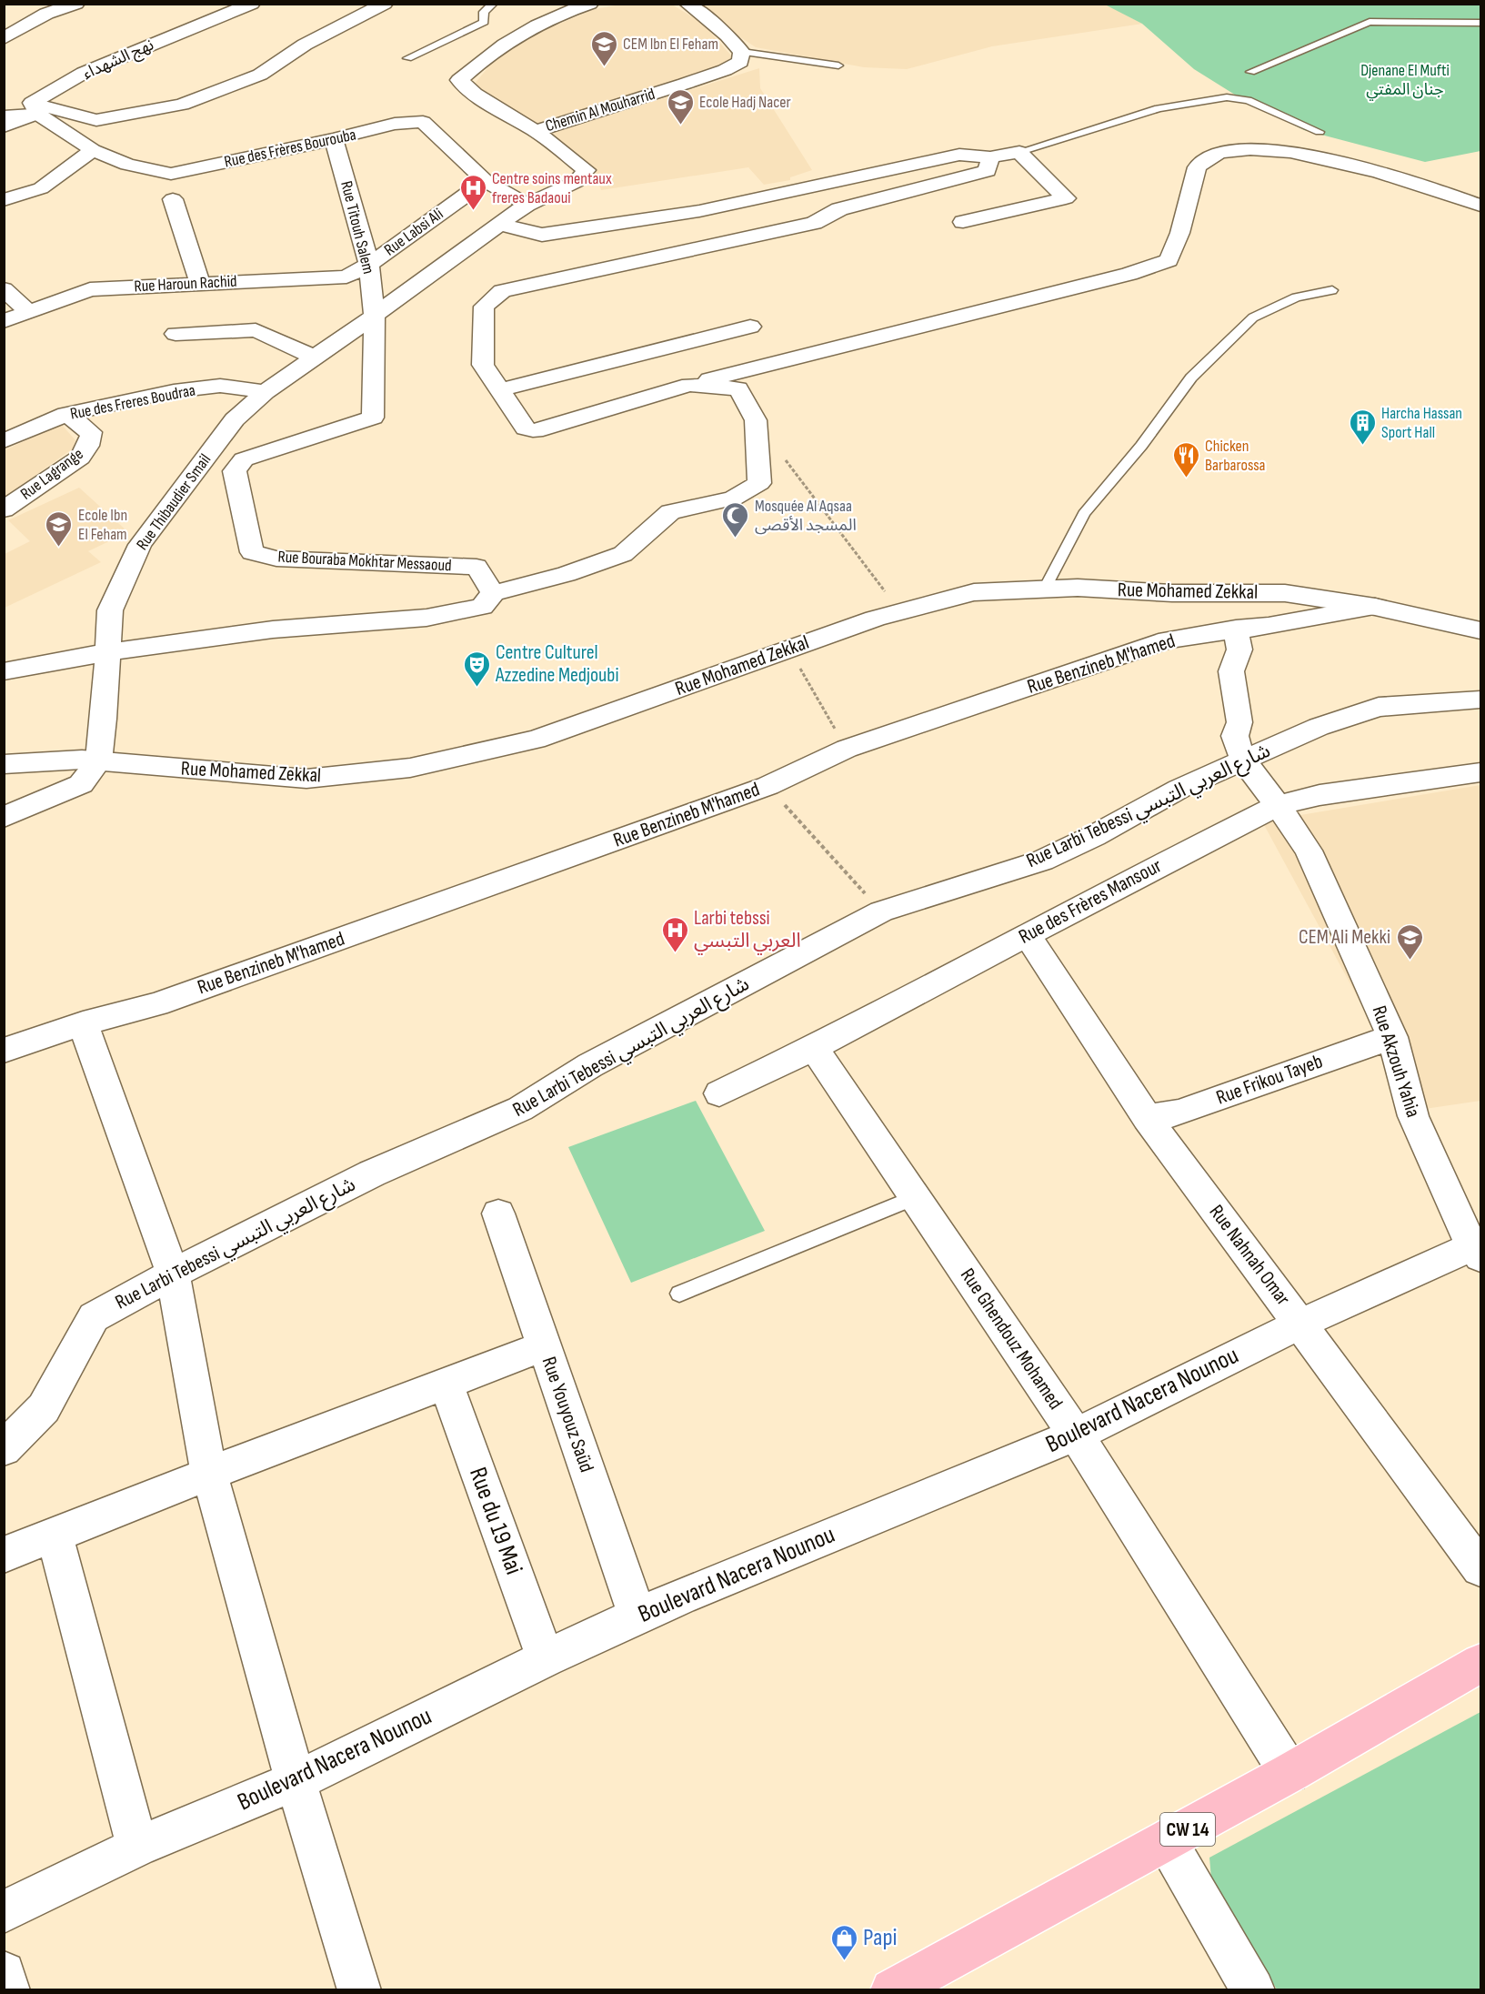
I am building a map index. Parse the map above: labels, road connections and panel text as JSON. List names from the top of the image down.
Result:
{
  "streets": {
    "main road": ["CW 14"],
    "street": [
      "نهج الشهداء",
      "Chemin Al Mouharrid",
      "Rue des Frères Bourouba",
      "Rue Titouh Salem",
      "Rue Labsi Ali",
      "Rue Haroun Rachid",
      "Rue des Freres Boudraa",
      "Rue Lagrange",
      "Rue Thibaudier Smail",
      "Rue Bouraba Mokhtar Messaoud",
      "Rue Mohamed Zekkal",
      "Rue Benzineb M'hamed",
      "Rue Larbi Tebessi شارع العربي التبسي",
      "Rue des Frères Mansour",
      "Rue Akzouh Yahia",
      "Rue Frikou Tayeb",
      "Rue Nahnah Omar",
      "Rue Ghendouz Mohamed",
      "Boulevard Nacera Nounou",
      "Rue Youyouz Saüd",
      "Rue du 19 Mai"
    ]
  },
  "crossings": [
    ["نهج الشهداء", "Rue des Frères Bourouba"],
    ["Chemin Al Mouharrid", "Rue des Frères Bourouba"],
    ["Rue des Frères Bourouba", "Rue Titouh Salem"],
    ["Rue des Frères Bourouba", "Rue Labsi Ali"],
    ["Rue Titouh Salem", "Rue Labsi Ali"],
    ["Rue Titouh Salem", "Rue Haroun Rachid"],
    ["Rue Titouh Salem", "Rue Thibaudier Smail"],
    ["Rue Titouh Salem", "Rue Bouraba Mokhtar Messaoud"],
    ["Rue Labsi Ali", "Rue Haroun Rachid"],
    ["Rue des Freres Boudraa", "Rue Lagrange"],
    ["Rue des Freres Boudraa", "Rue Thibaudier Smail"],
    ["Rue Thibaudier Smail", "Rue Bouraba Mokhtar Messaoud"],
    ["Rue Thibaudier Smail", "Rue Mohamed Zekkal"],
    ["Rue Mohamed Zekkal", "Rue Benzineb M'hamed"],
    ["Rue Benzineb M'hamed", "Rue Akzouh Yahia"],
    ["Rue Larbi Tebessi شارع العربي التبسي", "Rue Akzouh Yahia"],
    ["Rue des Frères Mansour", "Rue Akzouh Yahia"],
    ["Rue des Frères Mansour", "Rue Nahnah Omar"],
    ["Rue des Frères Mansour", "Rue Ghendouz Mohamed"],
    ["Rue Akzouh Yahia", "Rue Frikou Tayeb"],
    ["Rue Akzouh Yahia", "Boulevard Nacera Nounou"],
    ["Rue Frikou Tayeb", "Rue Nahnah Omar"],
    ["Rue Nahnah Omar", "Boulevard Nacera Nounou"],
    ["Rue Ghendouz Mohamed", "Boulevard Nacera Nounou"],
    ["Rue Ghendouz Mohamed", "CW 14"],
    ["Boulevard Nacera Nounou", "Rue Youyouz Saüd"],
    ["Boulevard Nacera Nounou", "Rue du 19 Mai"]
  ],
  "parks": ["Djenane El Mufti جنان المفتي"],
  "places": {
    "school or university": [
      "CEM Ibn El Feham",
      "Ecole Hadj Nacer",
      "Ecole Ibn El Feham",
      "CEM Ali Mekki"
    ],
    "hospital": ["Centre soins mentaux freres Badaoui", "Larbi tebssi العربي التبسي"],
    "building": ["Harcha Hassan Sport Hall"],
    "restaurant": ["Chicken Barbarossa"],
    "mosque": ["Mosquée Al Aqsaa المسجد الأقصى"],
    "theatre": ["Centre Culturel Azzedine Medjoubi"],
    "shop": ["Papi"]
  }
}
